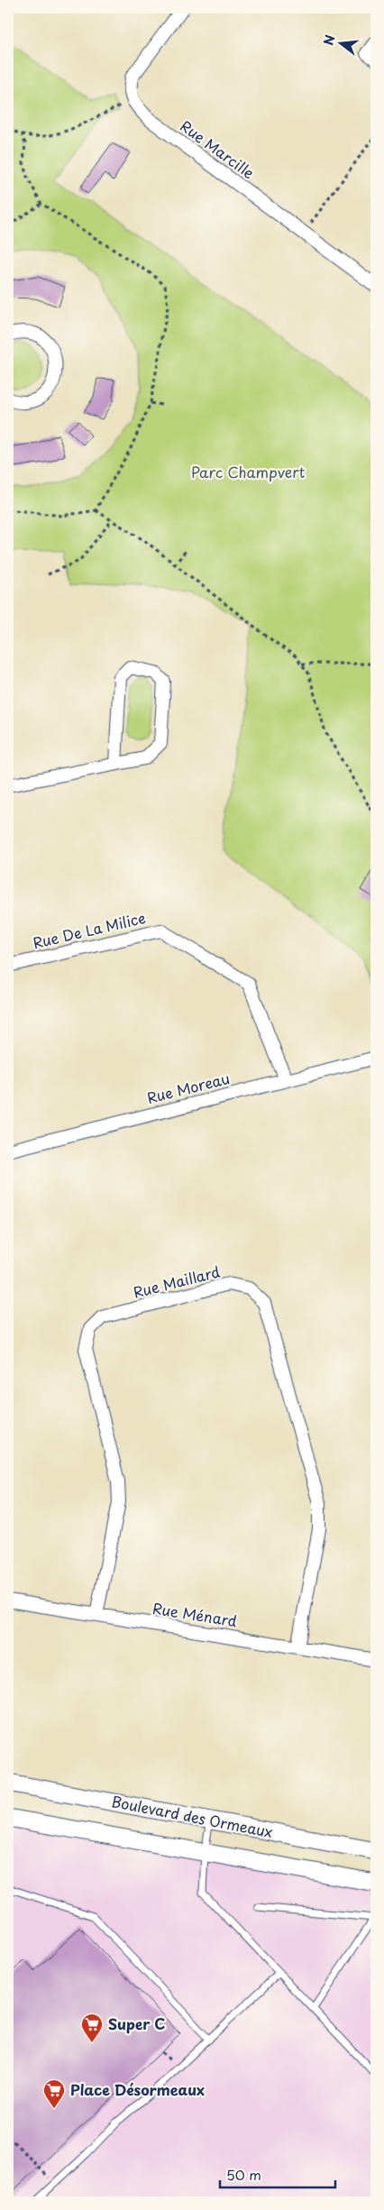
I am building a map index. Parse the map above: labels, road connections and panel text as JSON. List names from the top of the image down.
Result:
{
  "streets": {
    "street": [
      "Rue Marcille",
      "Rue De La Milice",
      "Rue Moreau",
      "Rue Maillard",
      "Rue Ménard",
      "Boulevard des Ormeaux"
    ]
  },
  "crossings": [
    ["Rue De La Milice", "Rue Moreau"],
    ["Rue Maillard", "Rue Ménard"]
  ],
  "parks": ["Parc Champvert"],
  "places": {
    "supermarket": ["Super C", "Place Désormeaux"]
  },
  "scale_bar": "50 m",
  "north": "left"
}
